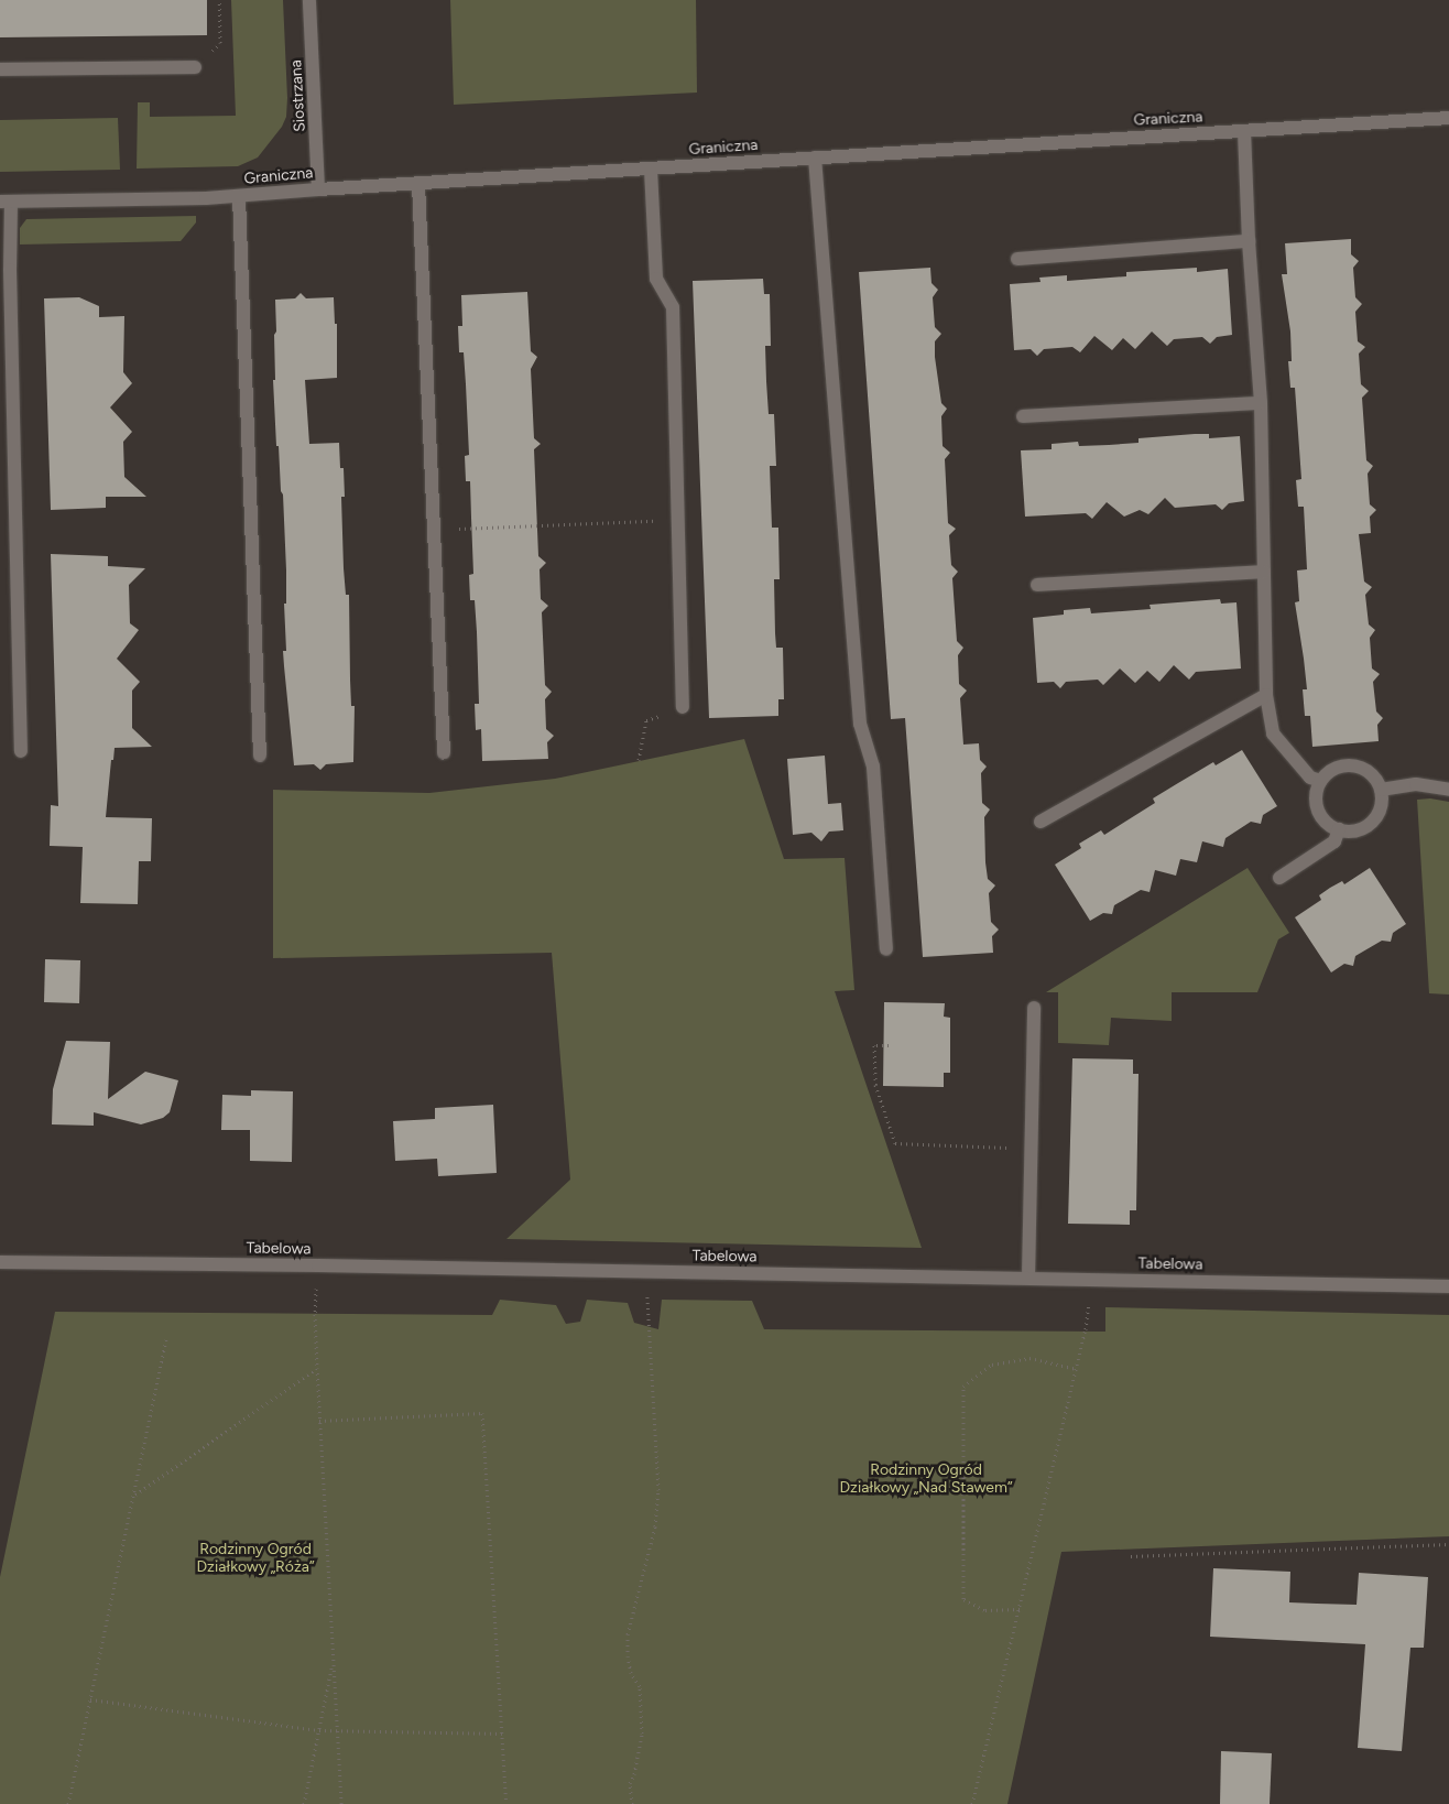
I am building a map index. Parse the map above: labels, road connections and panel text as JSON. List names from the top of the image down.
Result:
{
  "streets": {
    "street": ["Siostrzana", "Graniczna", "Tabelowa"]
  },
  "crossings": [
    ["Siostrzana", "Graniczna"]
  ],
  "parks": ["Rodzinny Ogród Działkowy „Nad Stawem”", "Rodzinny Ogród Działkowy „Róża”"]
}
